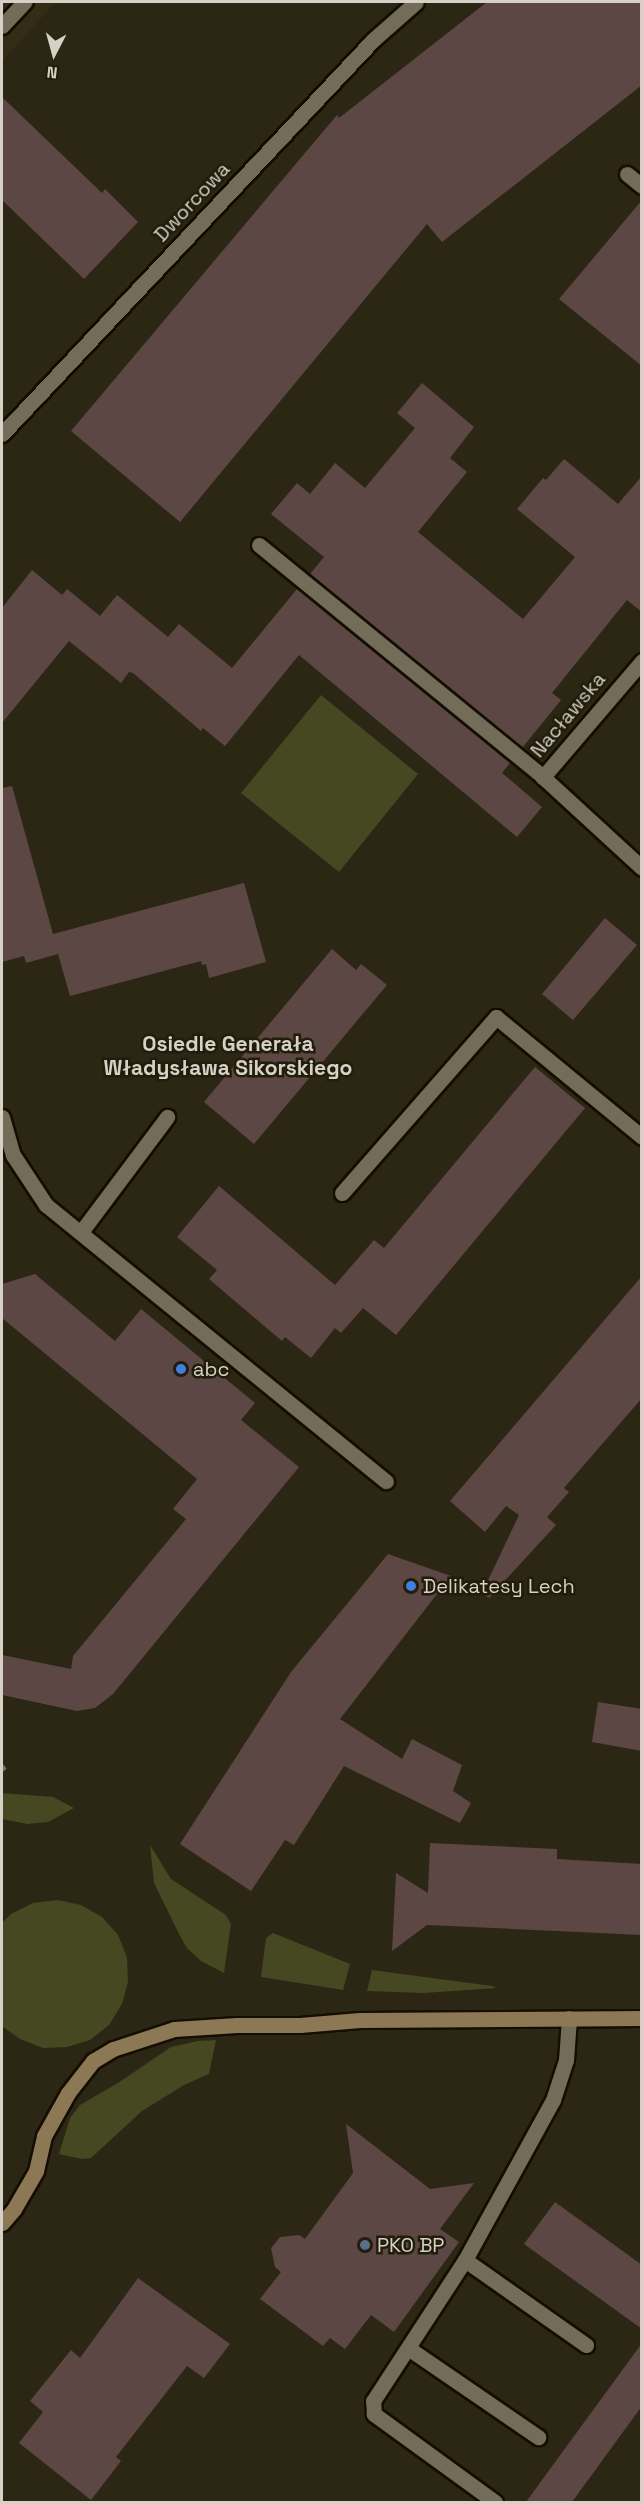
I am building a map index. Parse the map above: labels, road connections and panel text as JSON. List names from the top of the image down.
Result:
{
  "streets": {
    "street": ["Dworcowa", "Nacławska"]
  },
  "districts": ["Osiedle Generała Władysława Sikorskiego"],
  "places": ["abc", "Delikatesy Lech", "PKO BP"],
  "north": "bottom"
}
